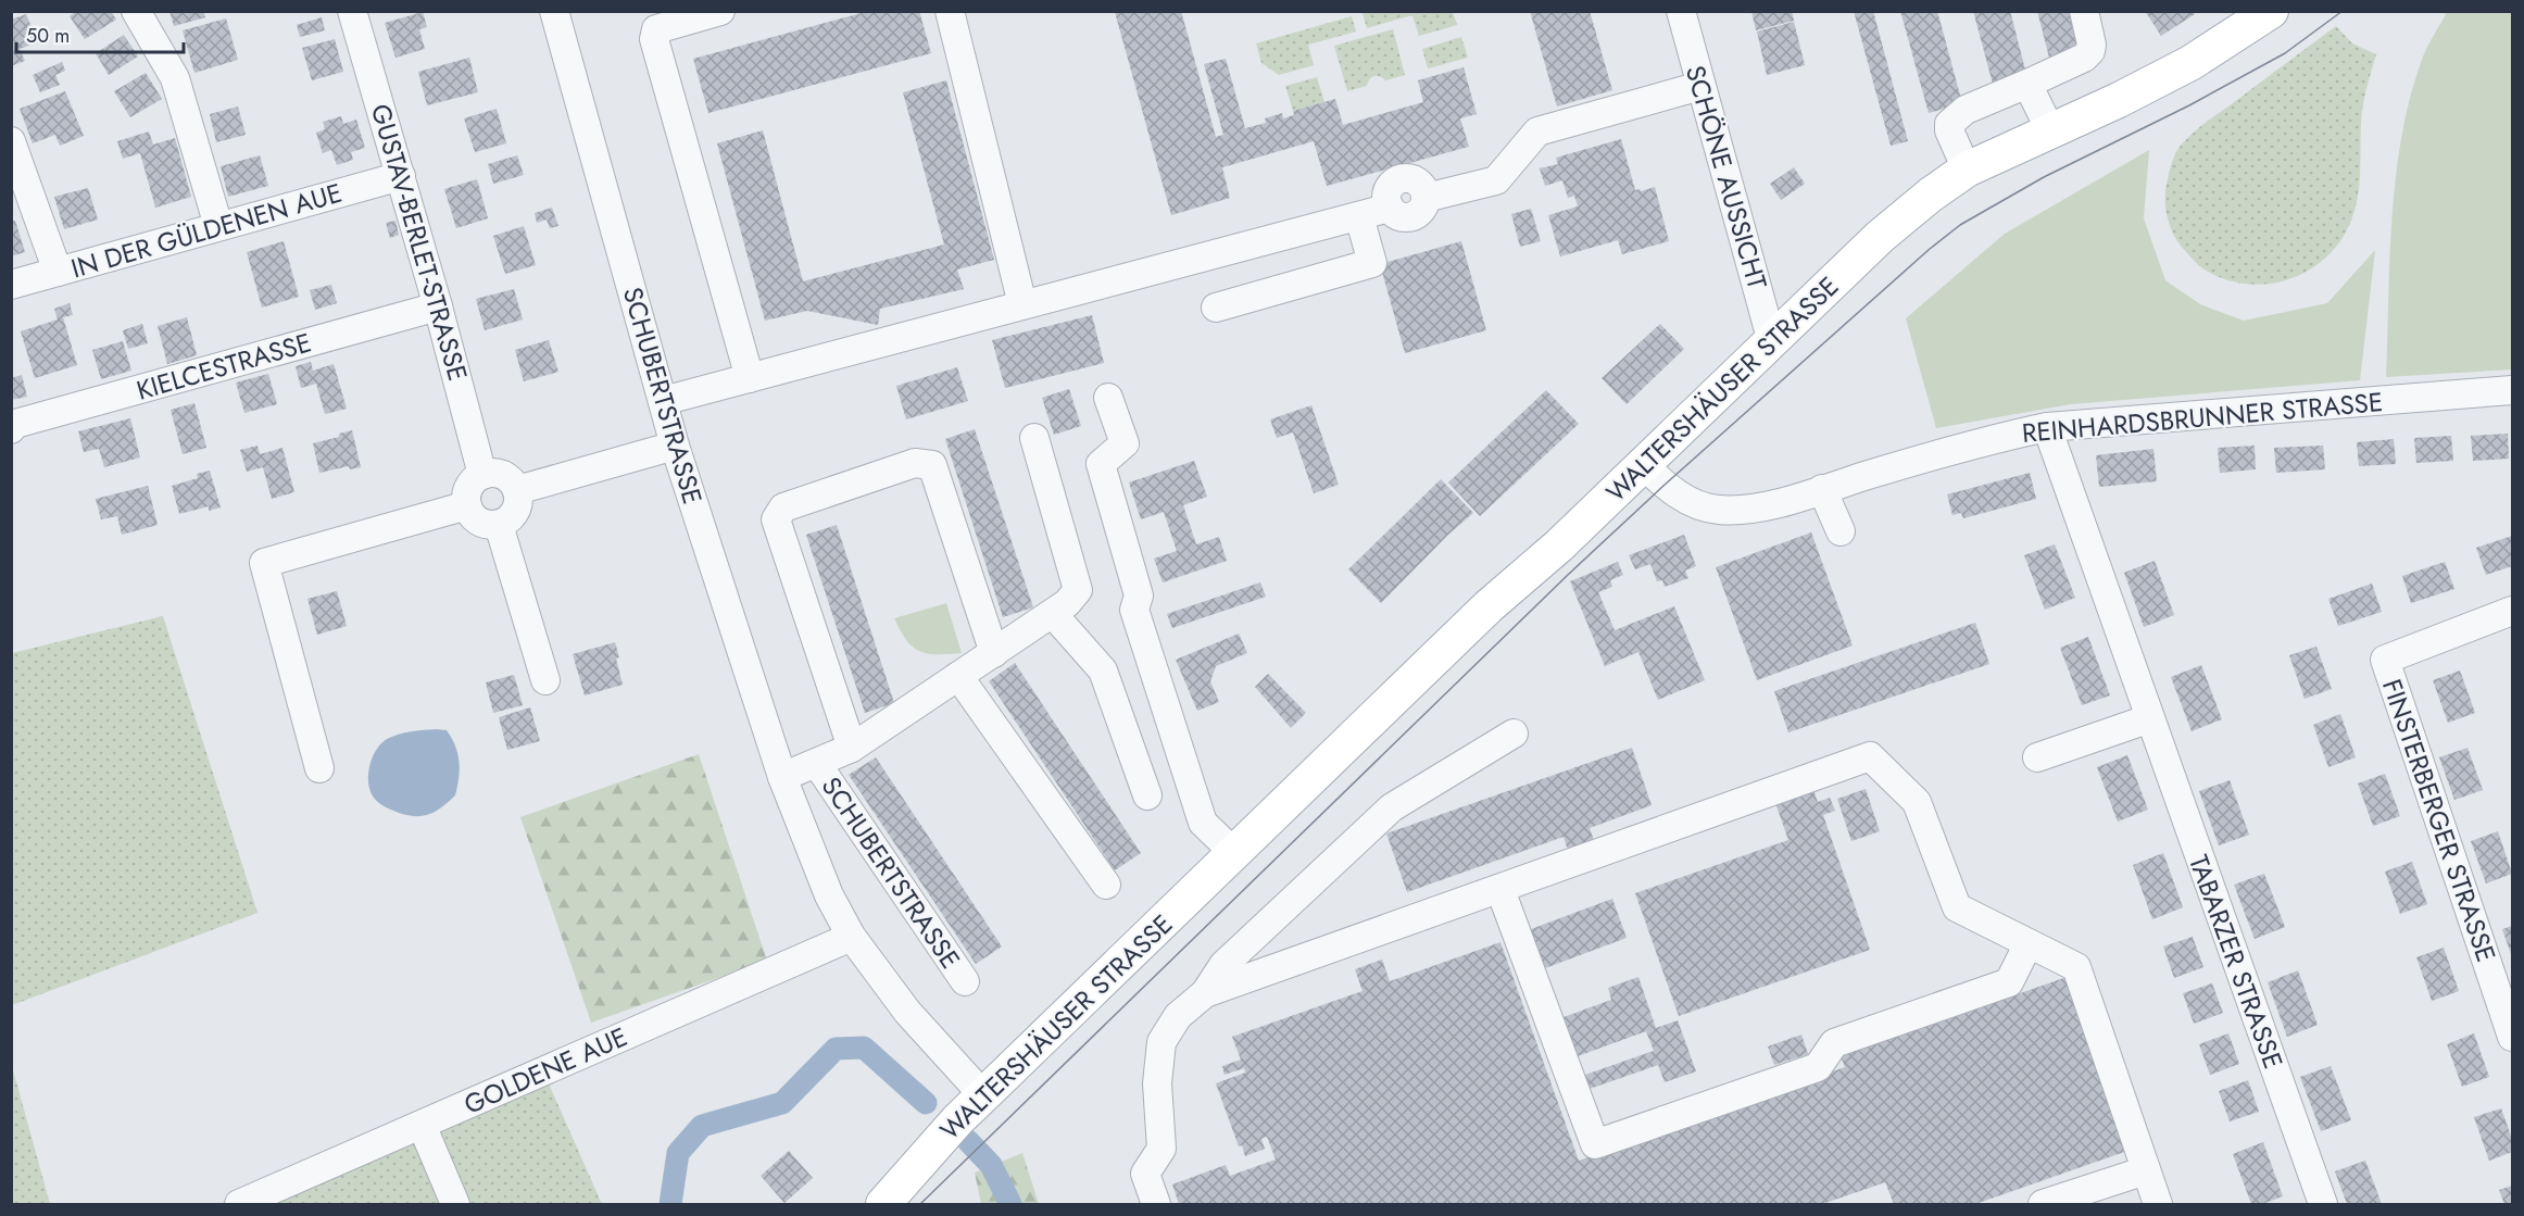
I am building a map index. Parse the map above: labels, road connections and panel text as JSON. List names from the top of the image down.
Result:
{
  "streets": {
    "main road": ["WALTERSHÄUSER STRASSE"],
    "street": [
      "SCHÖNE AUSSICHT",
      "IN DER GÜLDENEN AUE",
      "GUSTAV-BERLET-STRASSE",
      "KIELCESTRASSE",
      "SCHUBERTSTRASSE",
      "REINHARDSBRUNNER STRASSE",
      "FINSTERBERGER STRASSE",
      "TABARZER STRASSE",
      "GOLDENE AUE"
    ]
  },
  "crossings": [
    ["SCHÖNE AUSSICHT", "WALTERSHÄUSER STRASSE"],
    ["IN DER GÜLDENEN AUE", "GUSTAV-BERLET-STRASSE"],
    ["GUSTAV-BERLET-STRASSE", "KIELCESTRASSE"],
    ["WALTERSHÄUSER STRASSE", "SCHUBERTSTRASSE"],
    ["WALTERSHÄUSER STRASSE", "REINHARDSBRUNNER STRASSE"],
    ["SCHUBERTSTRASSE", "GOLDENE AUE"],
    ["REINHARDSBRUNNER STRASSE", "TABARZER STRASSE"]
  ],
  "scale_bar": "50 m"
}
